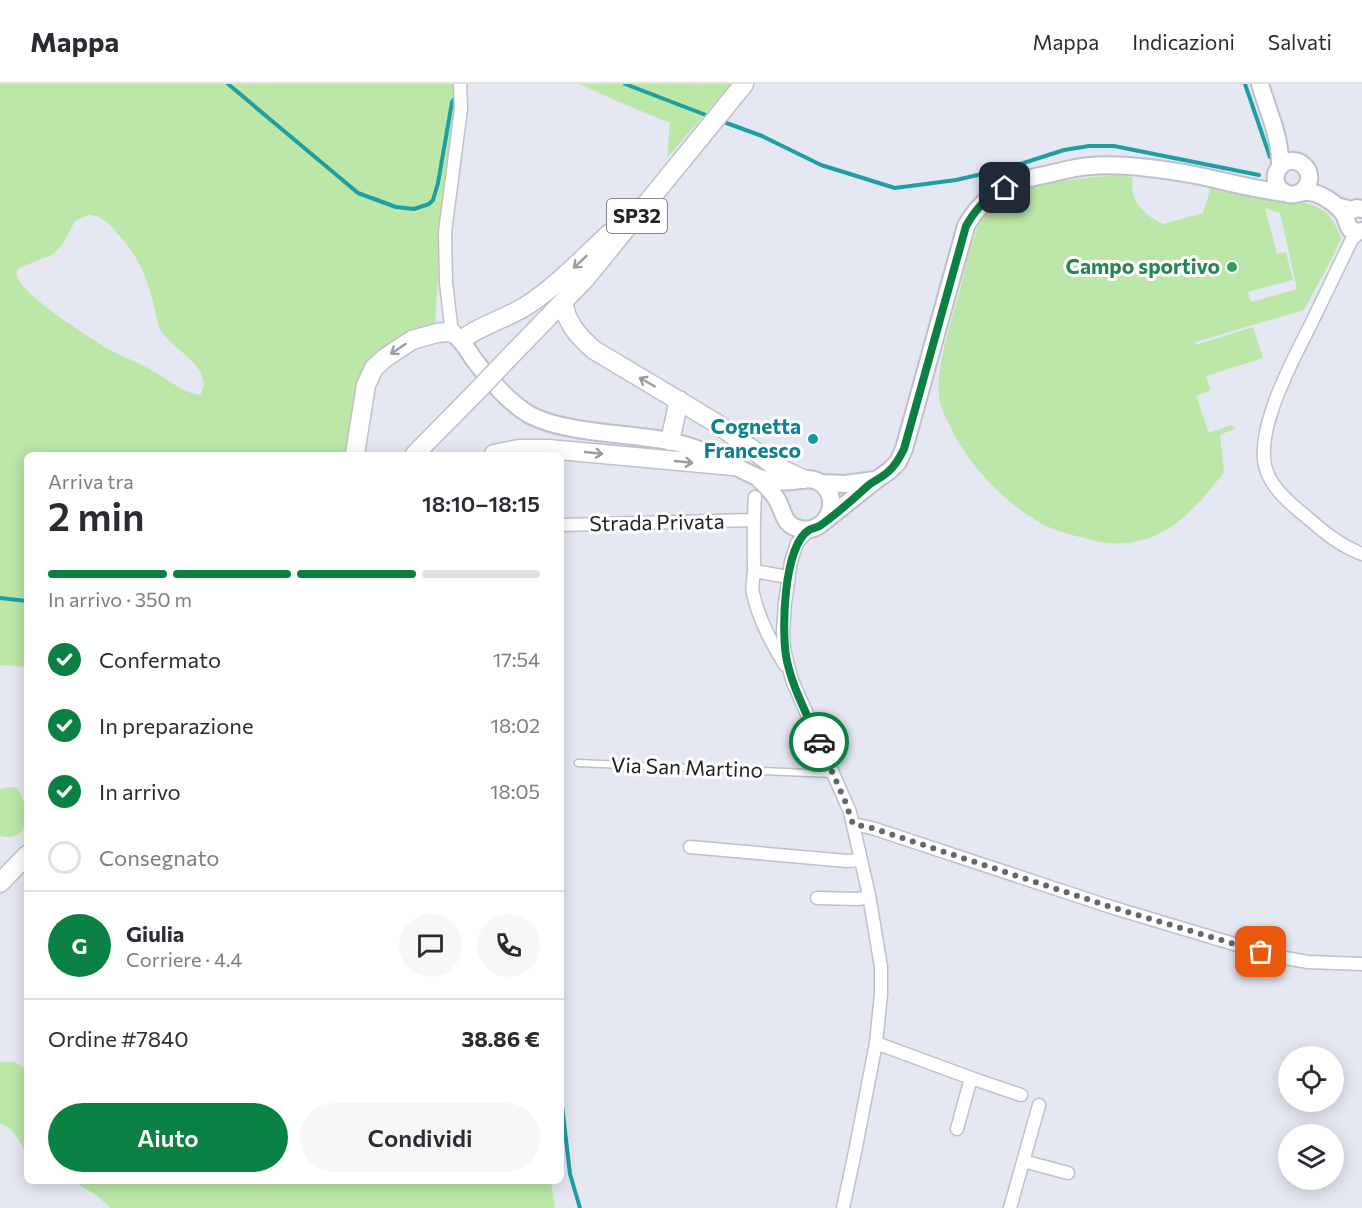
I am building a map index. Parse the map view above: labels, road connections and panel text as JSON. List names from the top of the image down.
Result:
{
  "streets": {
    "main road": ["SP32"],
    "street": ["Strada Privata"],
    "lane": ["Via San Martino"]
  },
  "places": ["Campo sportivo", "Cognetta Francesco"],
  "page": {
    "header": "Mappa",
    "nav": ["Mappa", "Indicazioni", "Salvati"],
    "heading": ["2 min", "Arriva tra", "18:10–18:15"],
    "panel": [
      "Giulia",
      "Corriere · 4.4",
      "Ordine #7840",
      "38.86 €"
    ],
    "bar": "In arrivo · 350 m",
    "list": [
      ["Confermato", "17:54"],
      ["In preparazione", "18:02"],
      ["In arrivo", "18:05"],
      "Consegnato"
    ],
    "round": "G",
    "buttons": ["Aiuto", "Condividi"]
  }
}
